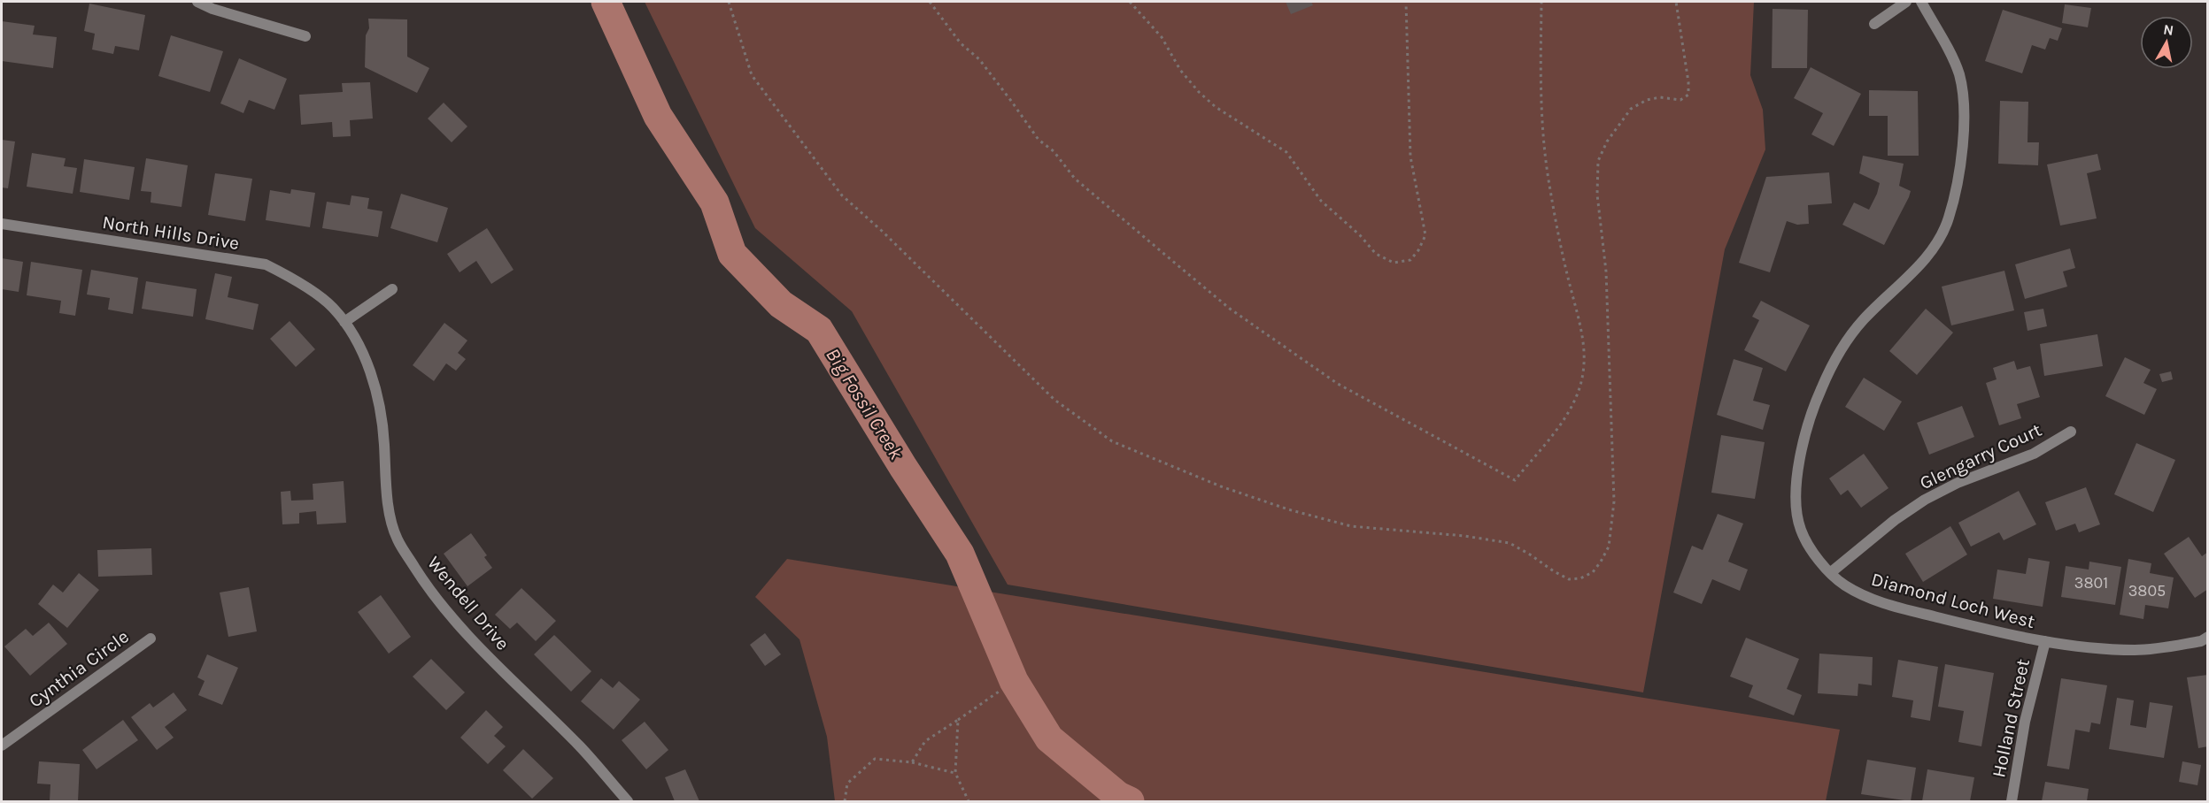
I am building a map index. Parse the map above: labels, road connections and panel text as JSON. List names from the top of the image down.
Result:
{
  "streets": {
    "street": [
      "North Hills Drive",
      "Glengarry Court",
      "Diamond Loch West",
      "Wendell Drive",
      "Cynthia Circle",
      "Holland Street"
    ]
  },
  "crossings": [
    ["North Hills Drive", "Wendell Drive"],
    ["Glengarry Court", "Diamond Loch West"],
    ["Diamond Loch West", "Holland Street"]
  ],
  "water": ["Big Fossil Creek"],
  "house_numbers": ["3801", "3805"],
  "north": "top"
}
